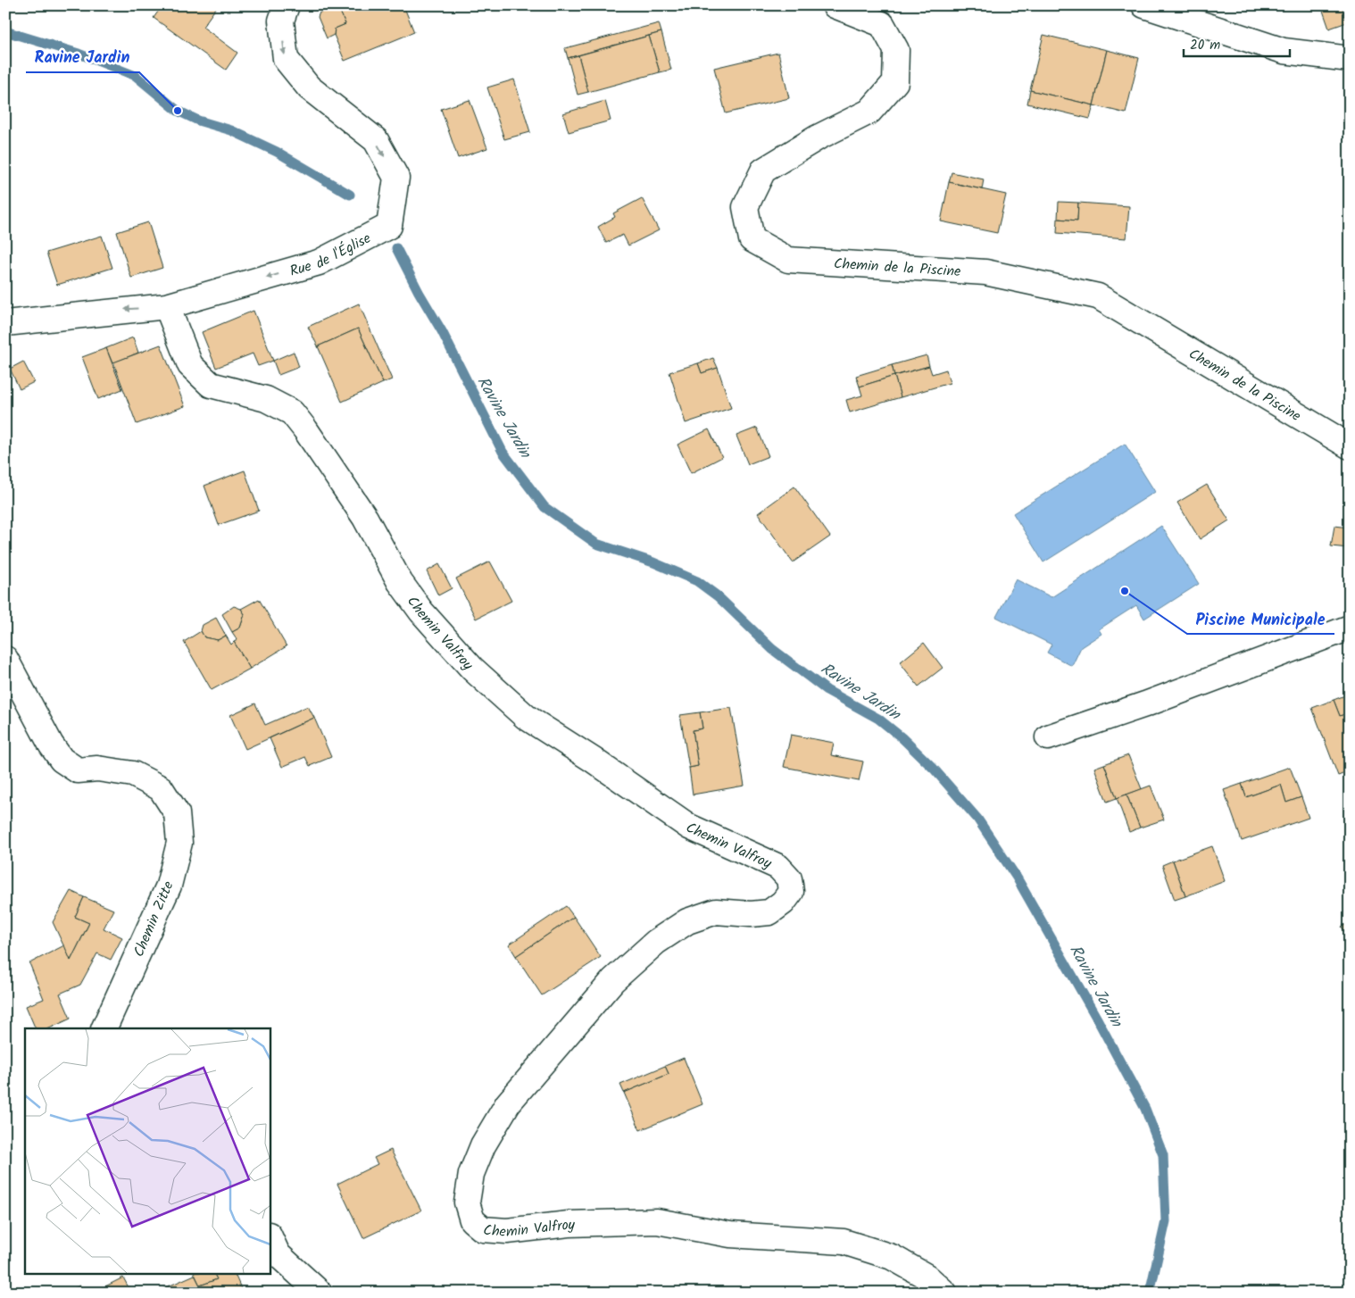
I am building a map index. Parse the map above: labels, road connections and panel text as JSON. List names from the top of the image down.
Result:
{
  "streets": {
    "street": [
      "Rue de l'Église",
      "Chemin de la Piscine",
      "Chemin Valfroy",
      "Chemin Zitte"
    ]
  },
  "crossings": [
    ["Rue de l'Église", "Chemin Valfroy"]
  ],
  "water": ["Ravine Jardin"],
  "places": ["Ravine Jardin", "Piscine Municipale"],
  "scale_bar": "20 m"
}
